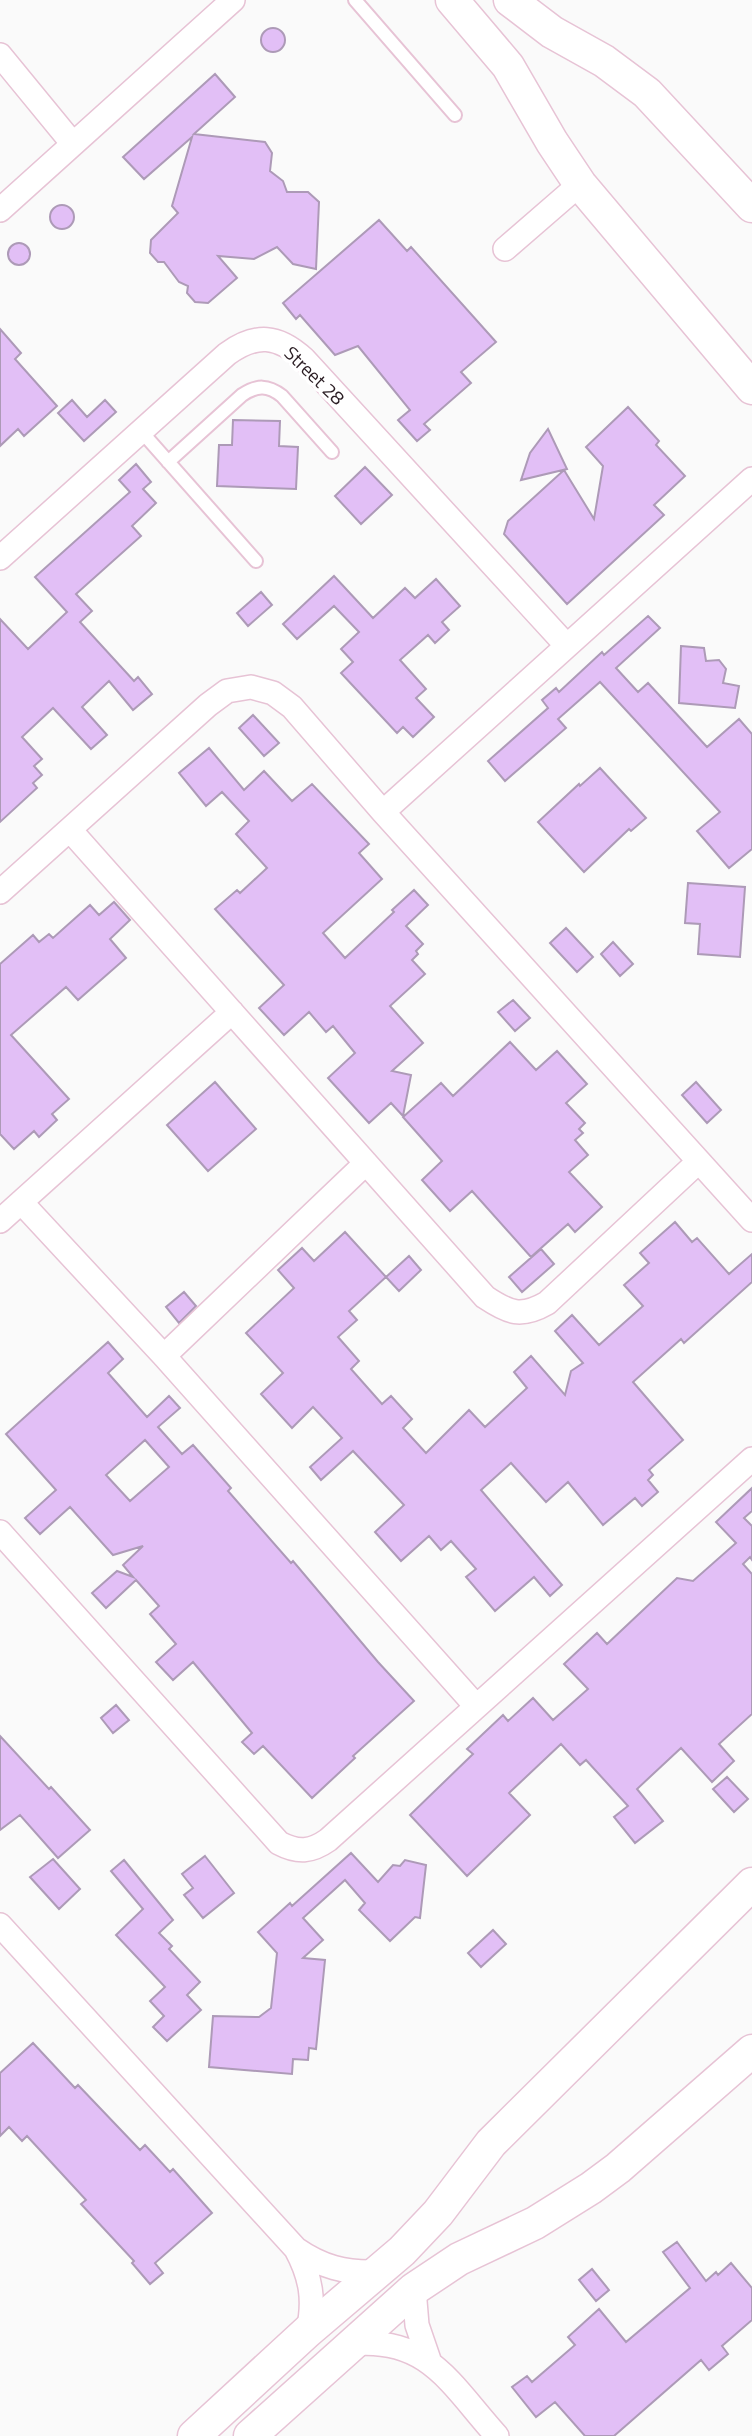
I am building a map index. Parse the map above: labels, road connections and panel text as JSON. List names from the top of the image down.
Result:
{
  "streets": {
    "street": ["Street 28"]
  }
}
